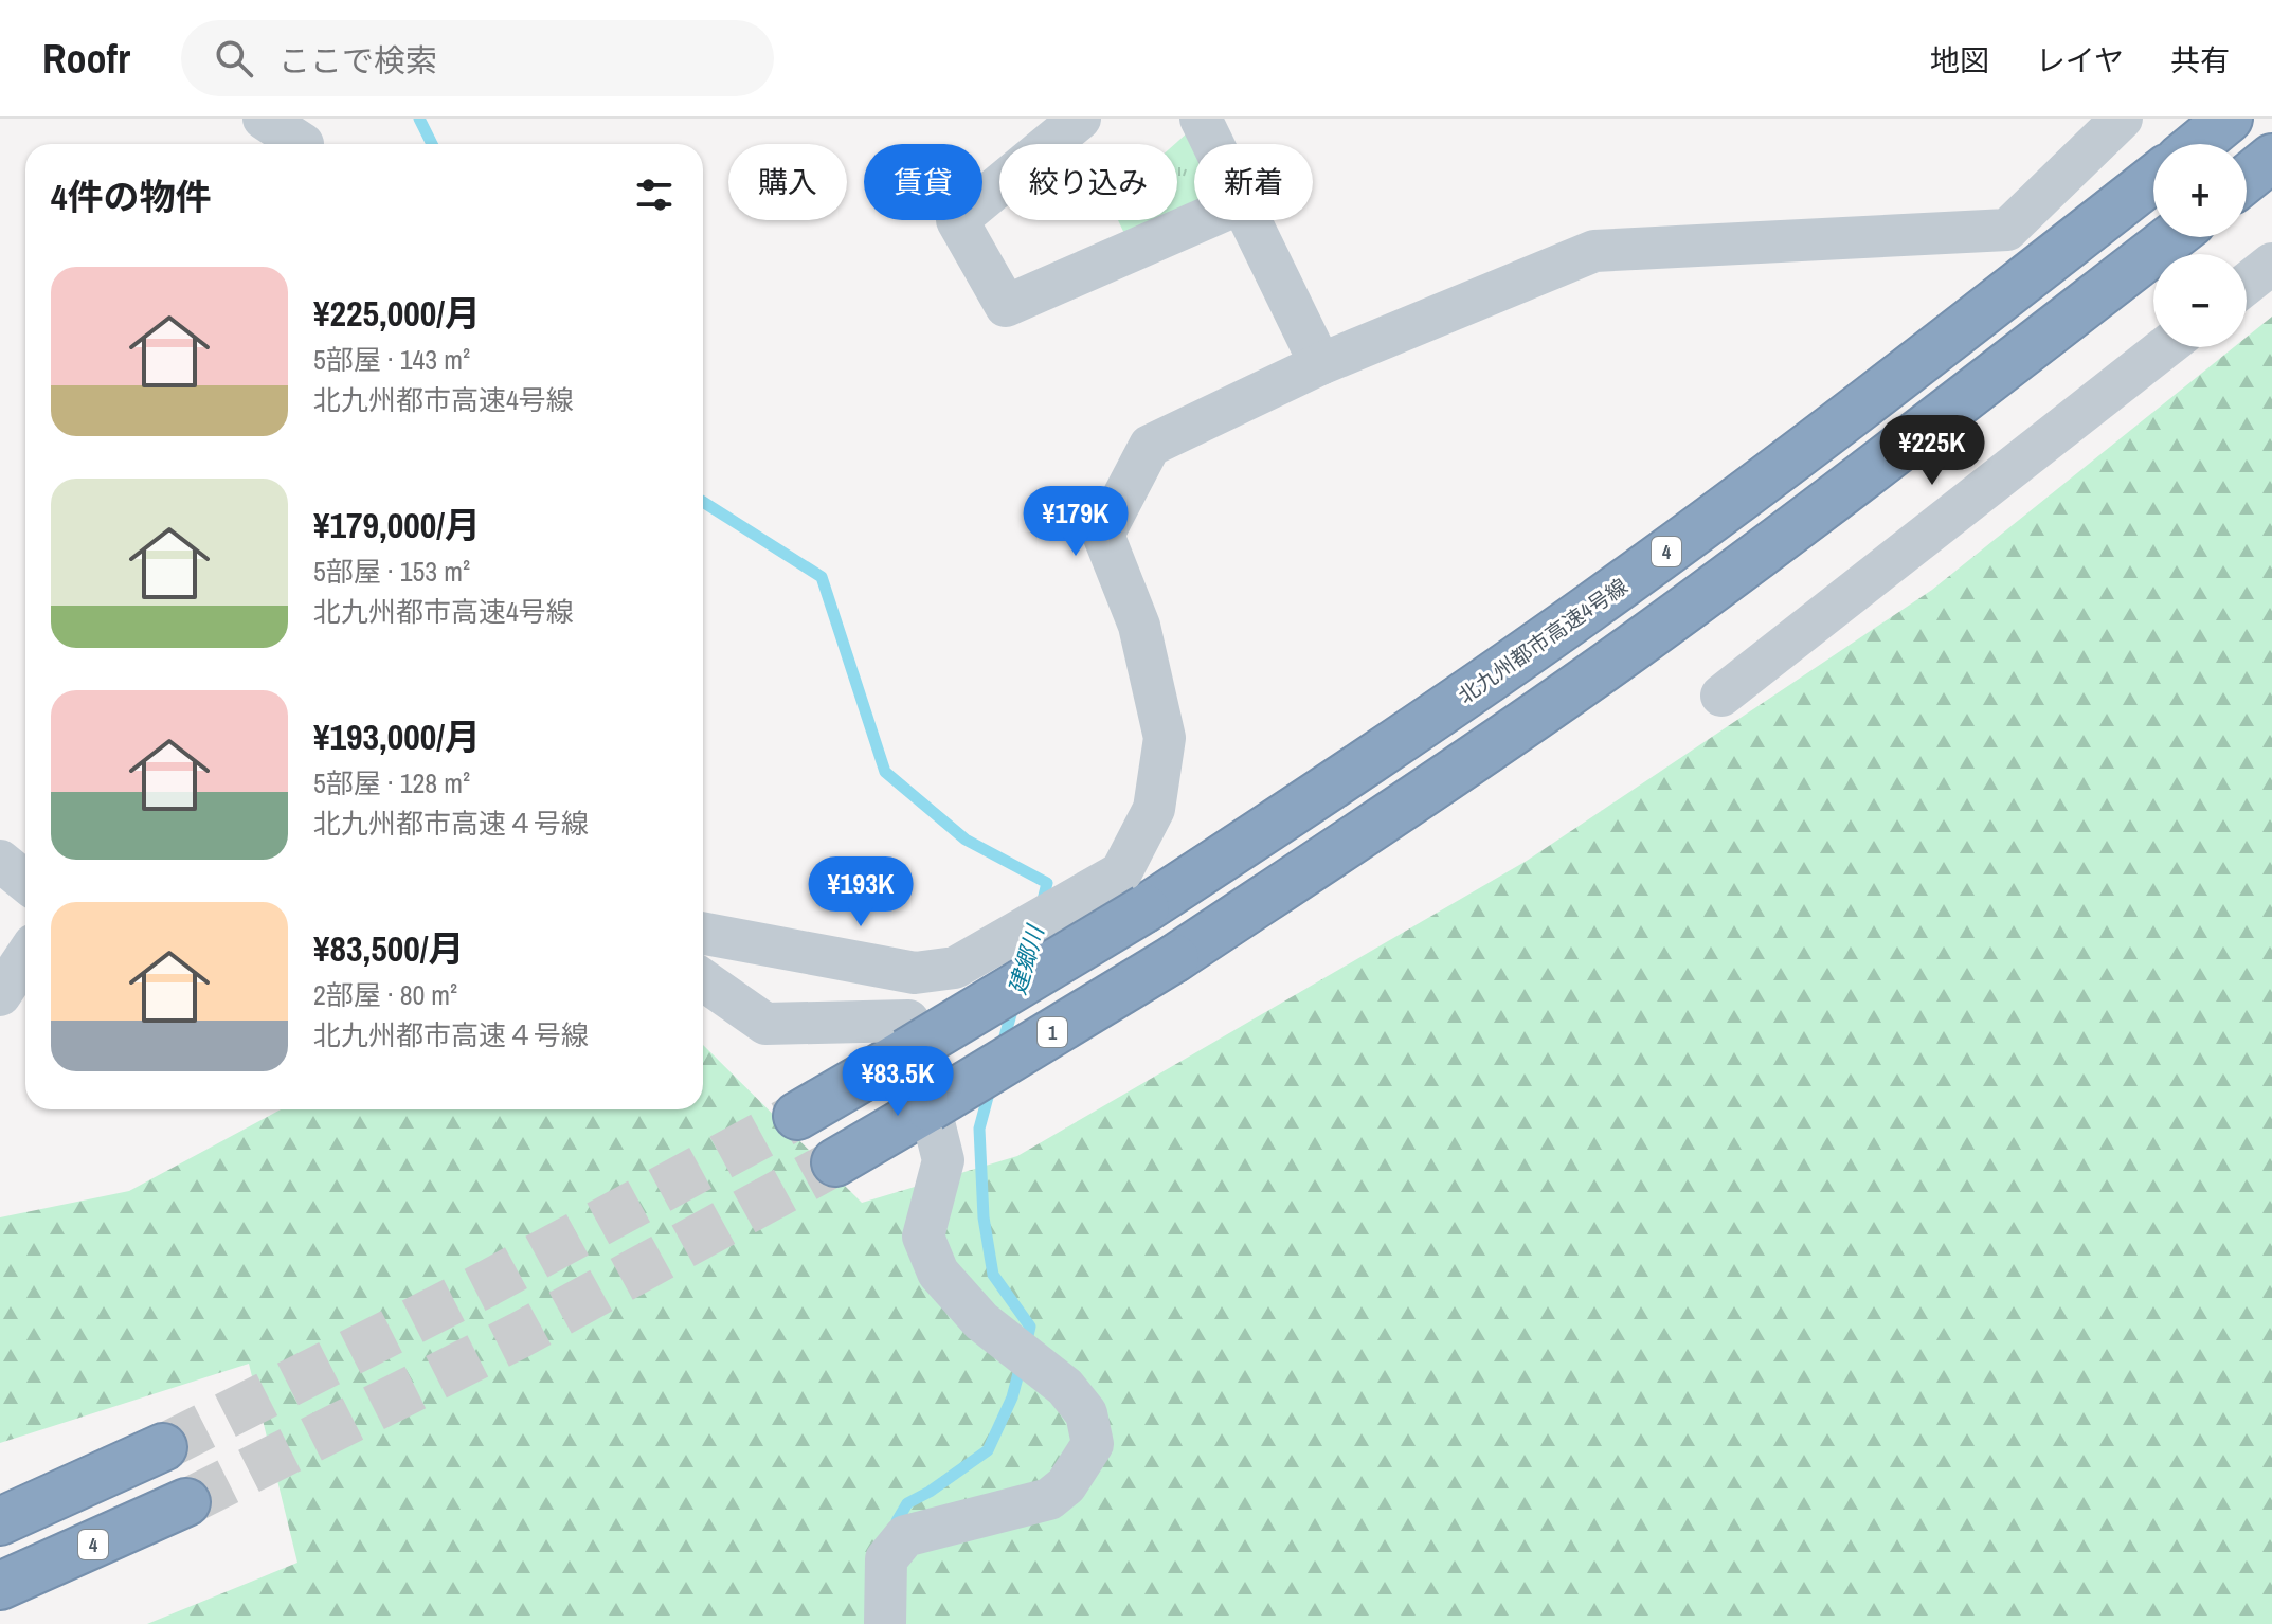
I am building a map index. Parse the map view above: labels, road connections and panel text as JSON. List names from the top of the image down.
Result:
{
  "streets": {
    "highway": ["4", "北九州都市高速4号線", "1"]
  },
  "crossings": [
    ["4", "北九州都市高速4号線"]
  ],
  "water": ["建郷川"],
  "page": {
    "header": "Roofr",
    "search": "ここで検索",
    "nav": ["地図", "レイヤ", "共有"],
    "map_buttons": ["+", "−"],
    "chip": [
      "購入",
      "賃貸",
      "絞り込み",
      "新着"
    ],
    "heading": "4件の物件",
    "list": [
      {
        "name": "¥225,000/月",
        "note": "5部屋 · 143 m² · 北九州都市高速4号線"
      },
      {
        "name": "¥179,000/月",
        "note": "5部屋 · 153 m² · 北九州都市高速4号線"
      },
      {
        "name": "¥193,000/月",
        "note": "5部屋 · 128 m² · 北九州都市高速４号線"
      },
      {
        "name": "¥83,500/月",
        "note": "2部屋 · 80 m² · 北九州都市高速４号線"
      }
    ],
    "price": [
      "¥225K",
      "¥179K",
      "¥193K",
      "¥83.5K"
    ]
  }
}
